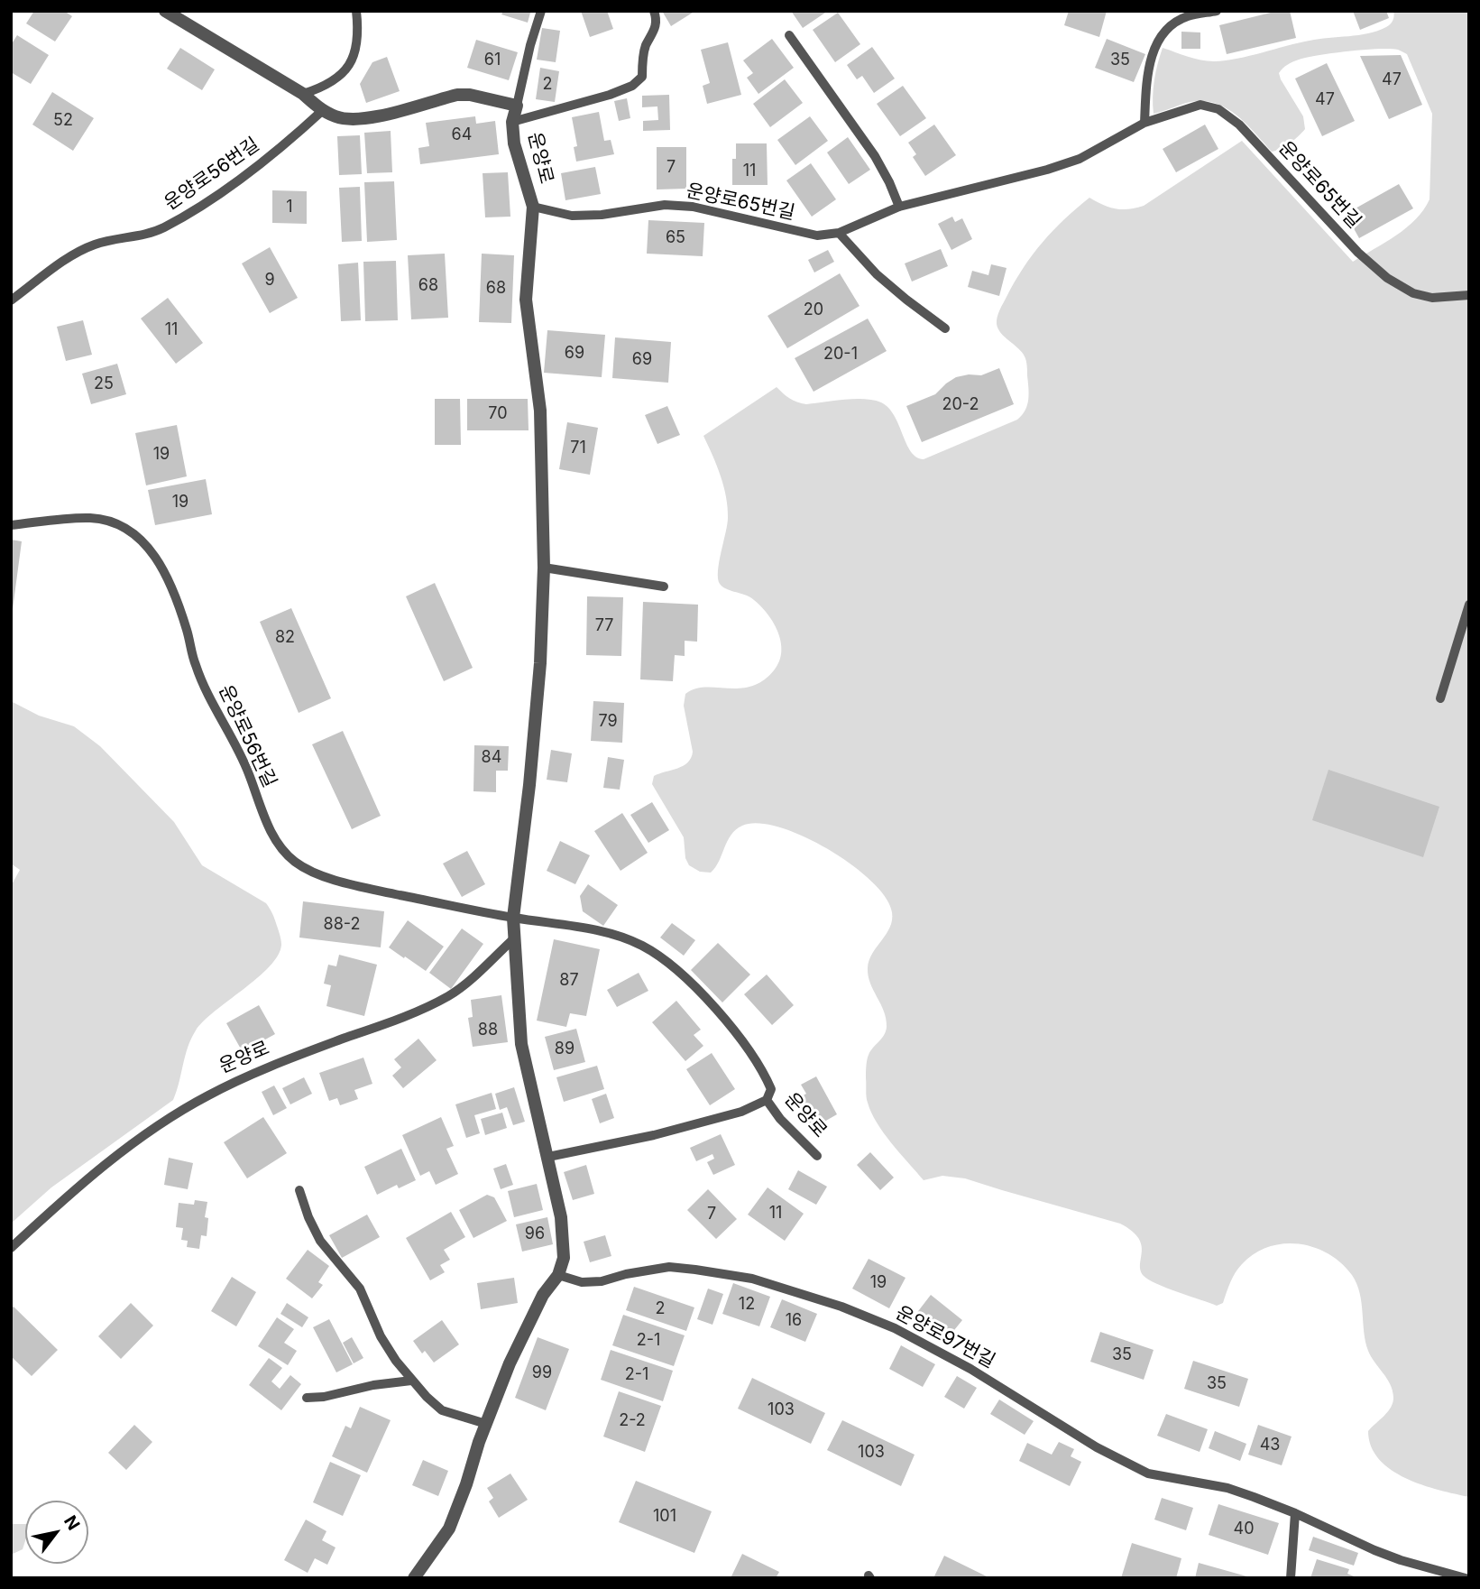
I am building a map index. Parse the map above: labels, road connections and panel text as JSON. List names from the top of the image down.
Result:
{
  "streets": {
    "street": ["운양로"],
    "lane": ["운양로56번길", "운양로65번길", "운양로97번길"]
  },
  "crossings": [
    ["운양로", "운양로56번길"],
    ["운양로", "운양로65번길"],
    ["운양로", "운양로97번길"]
  ],
  "house_numbers": [
    "61",
    "35",
    "47",
    "2",
    "47",
    "52",
    "64",
    "7",
    "11",
    "1",
    "65",
    "9",
    "68",
    "68",
    "20",
    "11",
    "69",
    "20-1",
    "69",
    "25",
    "20-2",
    "70",
    "71",
    "19",
    "19",
    "77",
    "82",
    "79",
    "84",
    "88-2",
    "87",
    "88",
    "89",
    "11",
    "7",
    "96",
    "19",
    "12",
    "2",
    "16",
    "2-1",
    "35",
    "99",
    "2-1",
    "35",
    "103",
    "2-2",
    "43",
    "103",
    "101",
    "40"
  ],
  "north": "top right"
}
